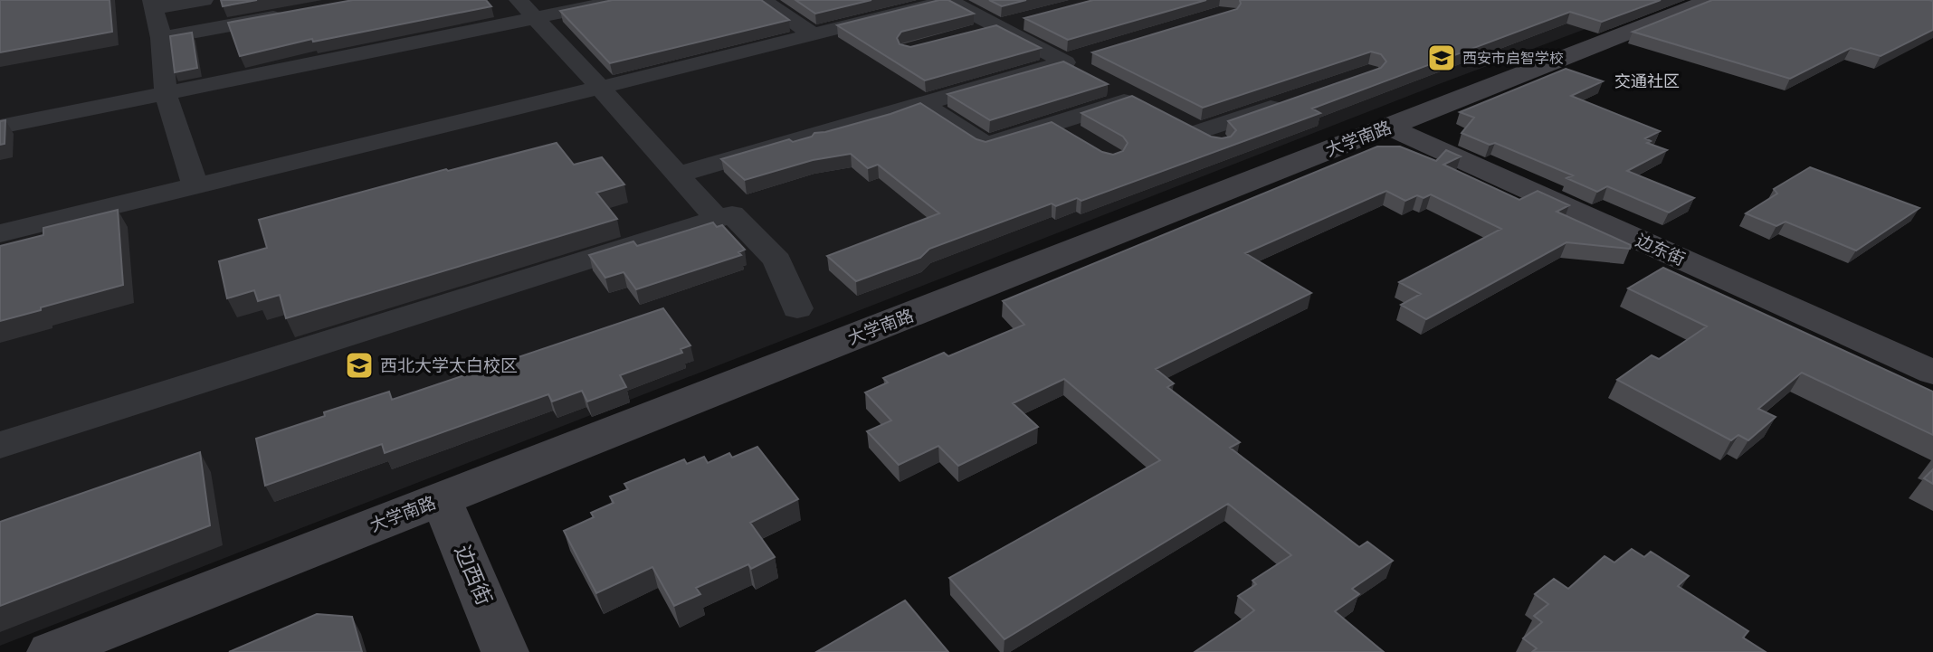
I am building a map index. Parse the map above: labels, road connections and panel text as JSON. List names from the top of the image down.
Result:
{
  "streets": {
    "street": ["大学南路", "边东街", "边西街"]
  },
  "crossings": [
    ["大学南路", "边东街"],
    ["大学南路", "边西街"]
  ],
  "districts": ["交通社区"],
  "places": {
    "school or university": ["西安市启智学校", "西北大学太白校区"]
  }
}
